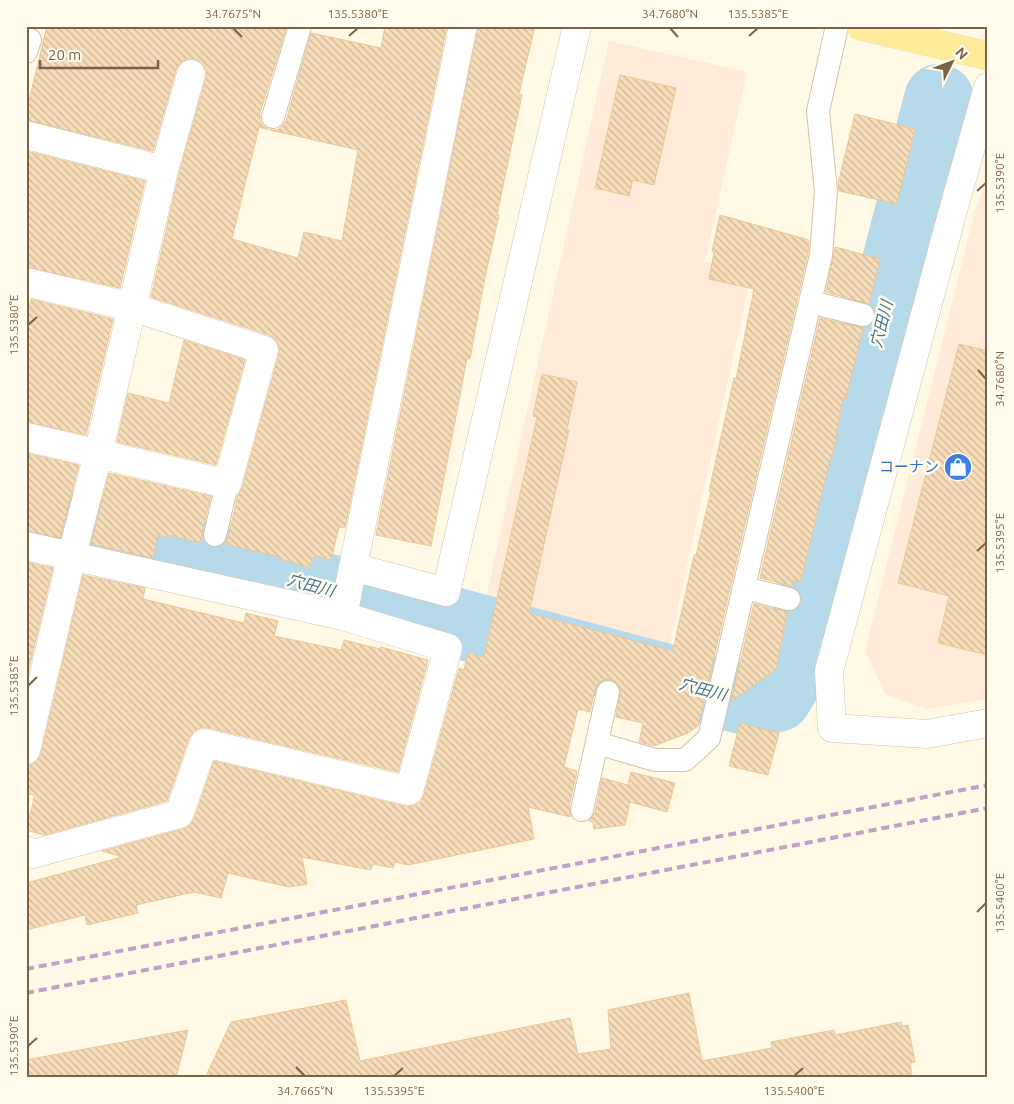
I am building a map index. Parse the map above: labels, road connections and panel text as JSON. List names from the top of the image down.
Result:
{
  "water": ["穴田川"],
  "places": {
    "shop": ["コーナン"]
  },
  "scale_bar": "20 m",
  "north": "top right",
  "coordinates": [
    "34.7675°N",
    "135.5380°E",
    "34.7680°N",
    "135.5385°E",
    "135.5390°E",
    "135.5395°E",
    "135.5400°E",
    "34.7665°N"
  ]
}
